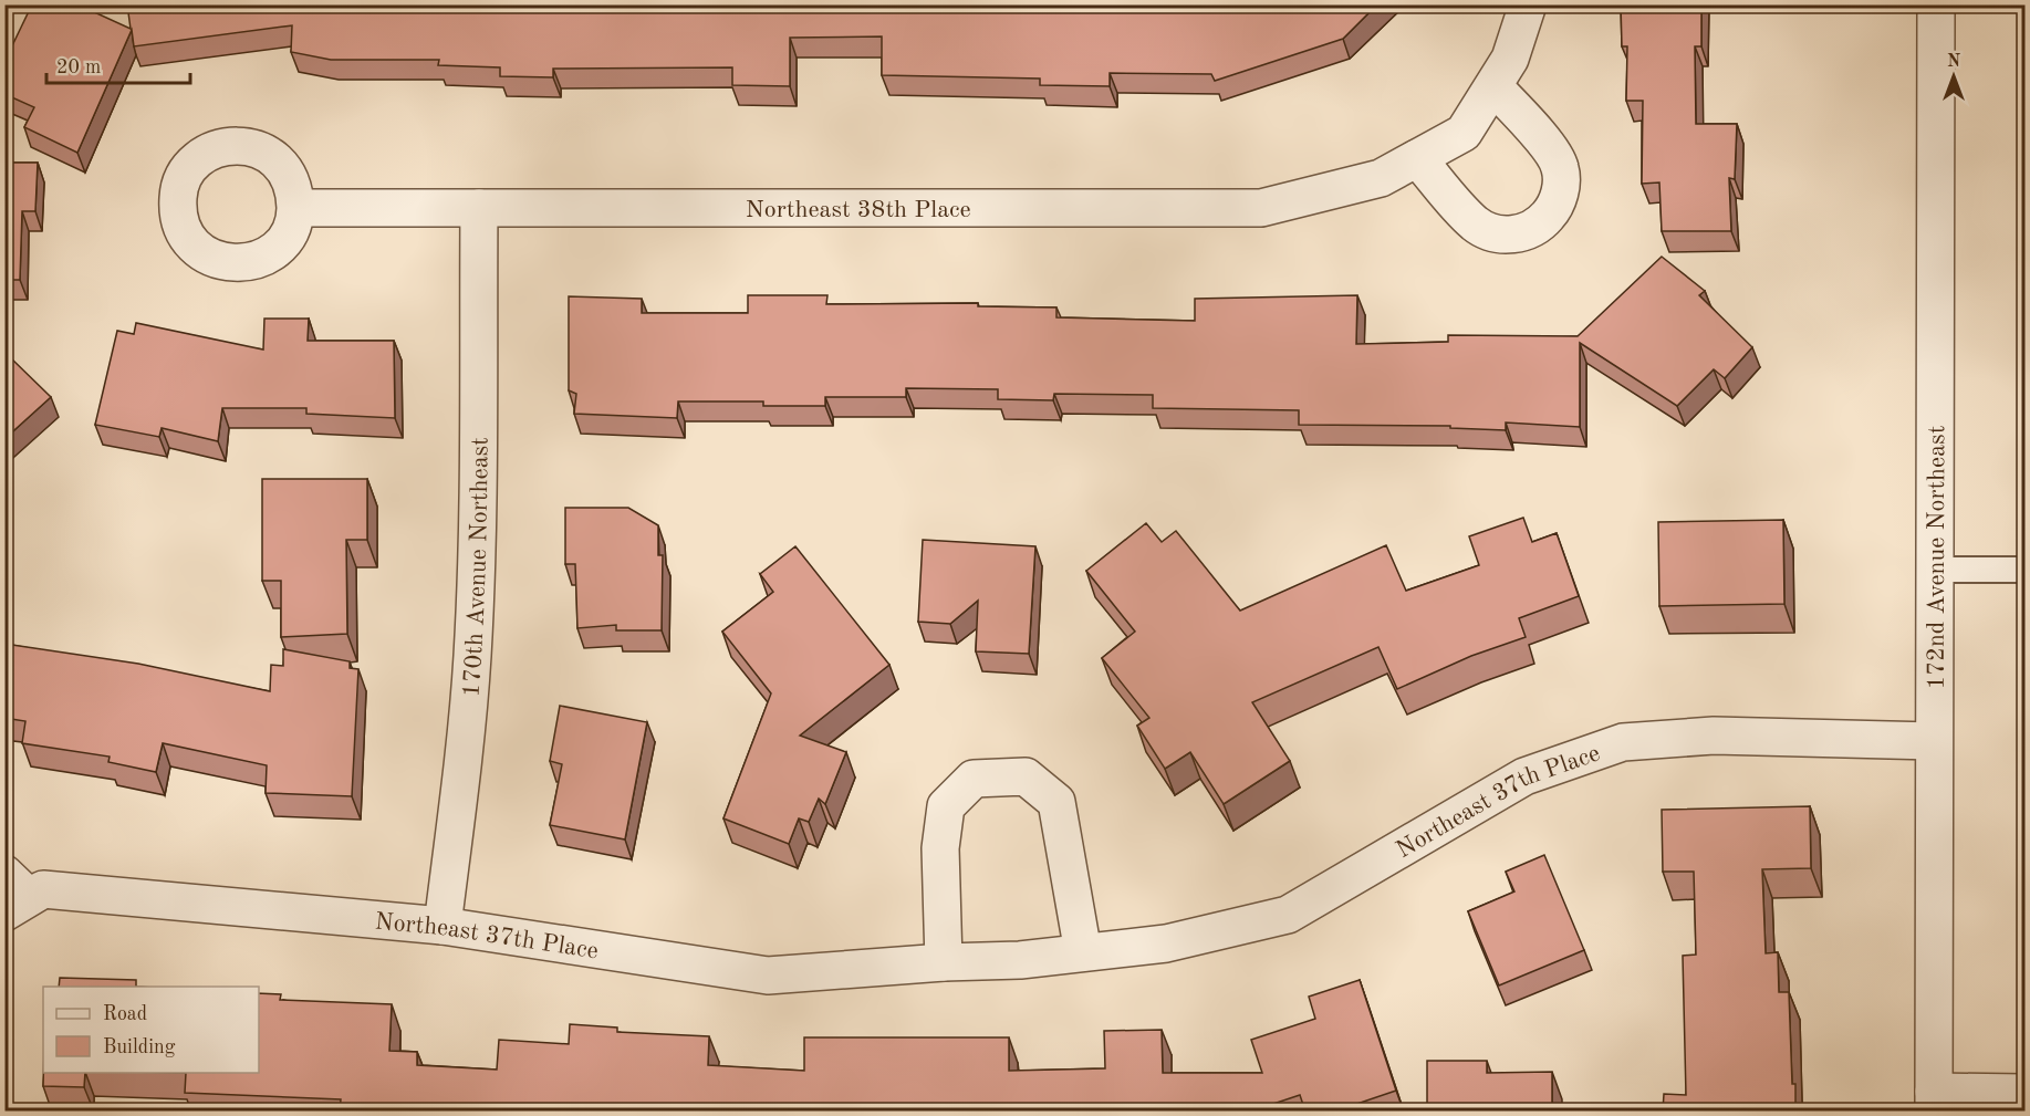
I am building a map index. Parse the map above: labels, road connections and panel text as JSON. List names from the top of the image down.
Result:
{
  "streets": {
    "street": [
      "Northeast 38th Place",
      "172nd Avenue Northeast",
      "170th Avenue Northeast",
      "Northeast 37th Place"
    ]
  },
  "crossings": [
    ["Northeast 38th Place", "170th Avenue Northeast"],
    ["172nd Avenue Northeast", "Northeast 37th Place"],
    ["170th Avenue Northeast", "Northeast 37th Place"]
  ],
  "legend": ["Road", "Building"],
  "scale_bar": "20 m",
  "north": "top"
}
